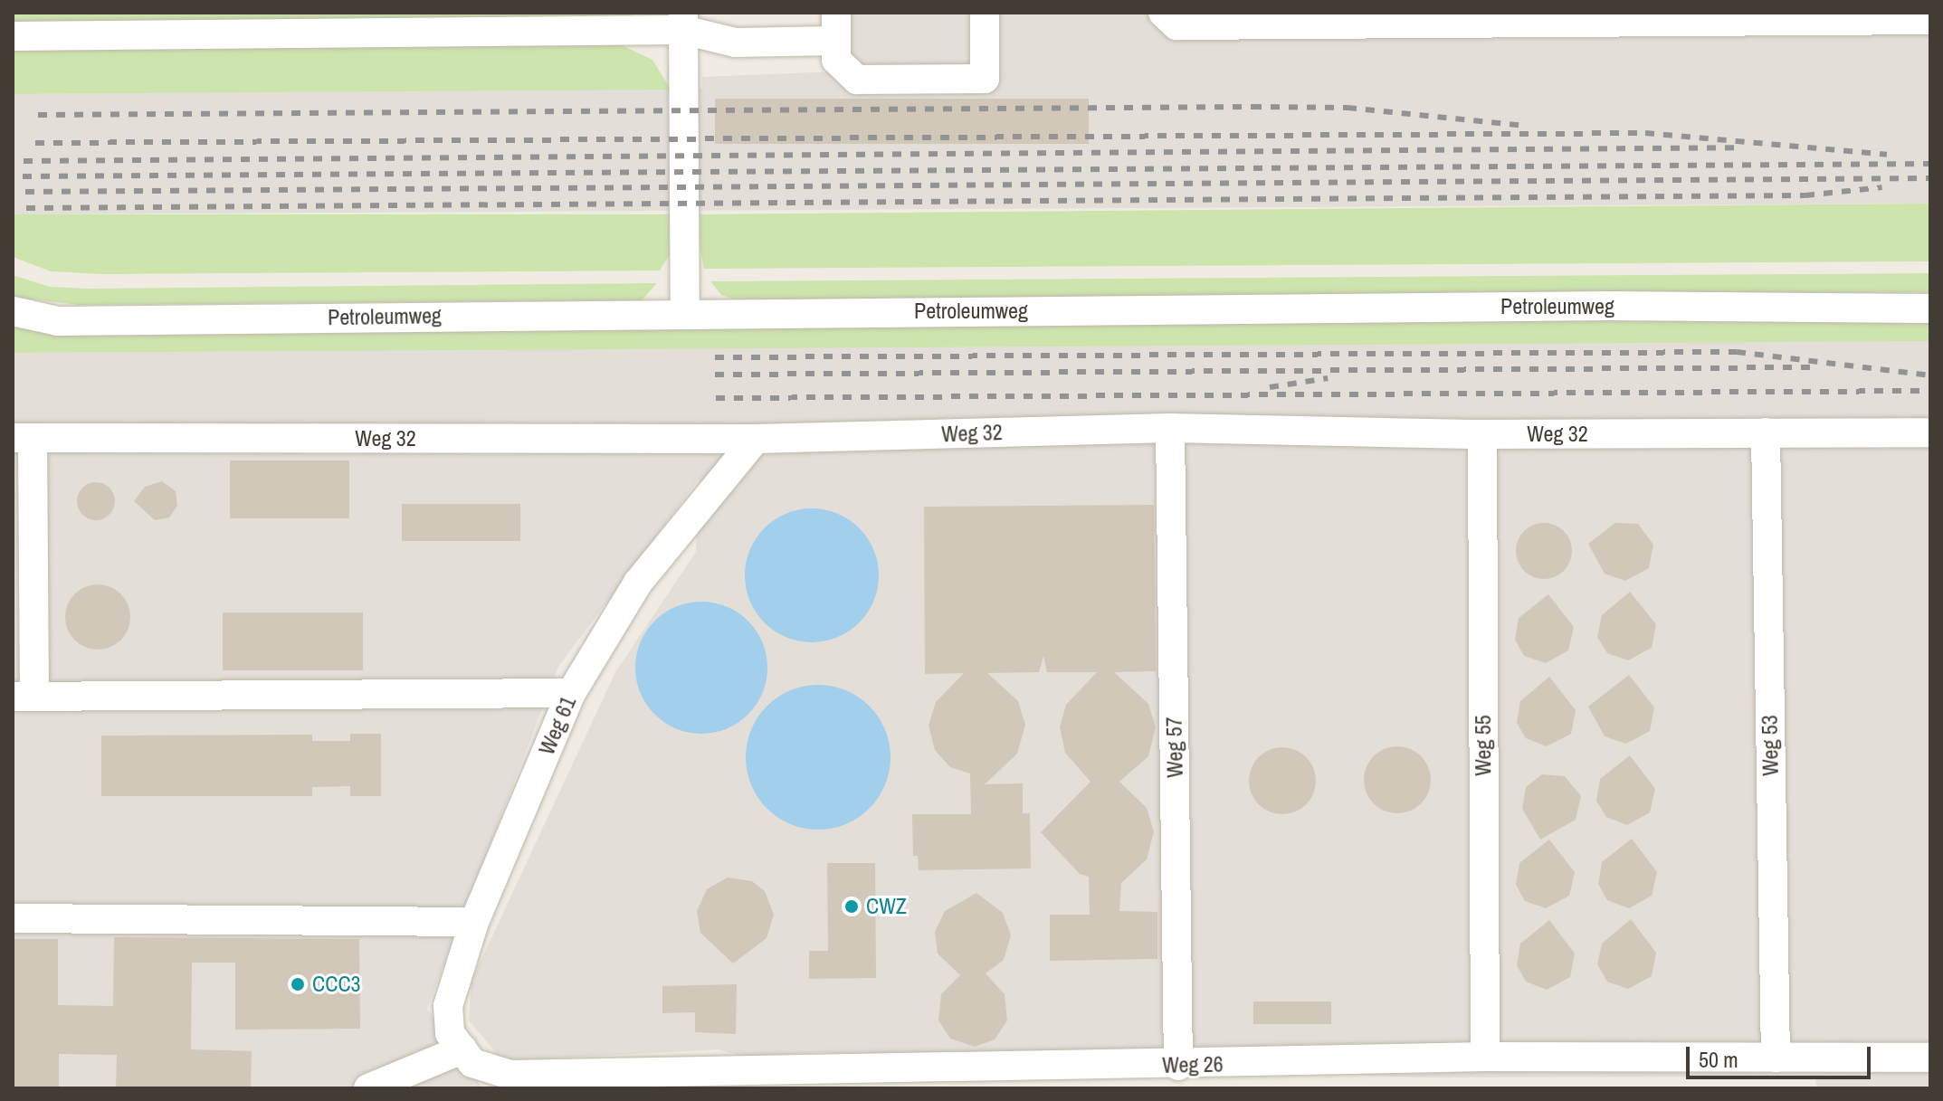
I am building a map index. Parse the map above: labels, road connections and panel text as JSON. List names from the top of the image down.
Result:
{
  "streets": {
    "street": [
      "Petroleumweg",
      "Weg 32",
      "Weg 61",
      "Weg 55",
      "Weg 53",
      "Weg 57",
      "Weg 26"
    ]
  },
  "crossings": [
    ["Weg 32", "Weg 61"],
    ["Weg 32", "Weg 55"],
    ["Weg 32", "Weg 53"],
    ["Weg 32", "Weg 57"],
    ["Weg 61", "Weg 26"],
    ["Weg 55", "Weg 26"],
    ["Weg 53", "Weg 26"],
    ["Weg 57", "Weg 26"]
  ],
  "places": ["CWZ", "CCC3"],
  "scale_bar": "50 m"
}
